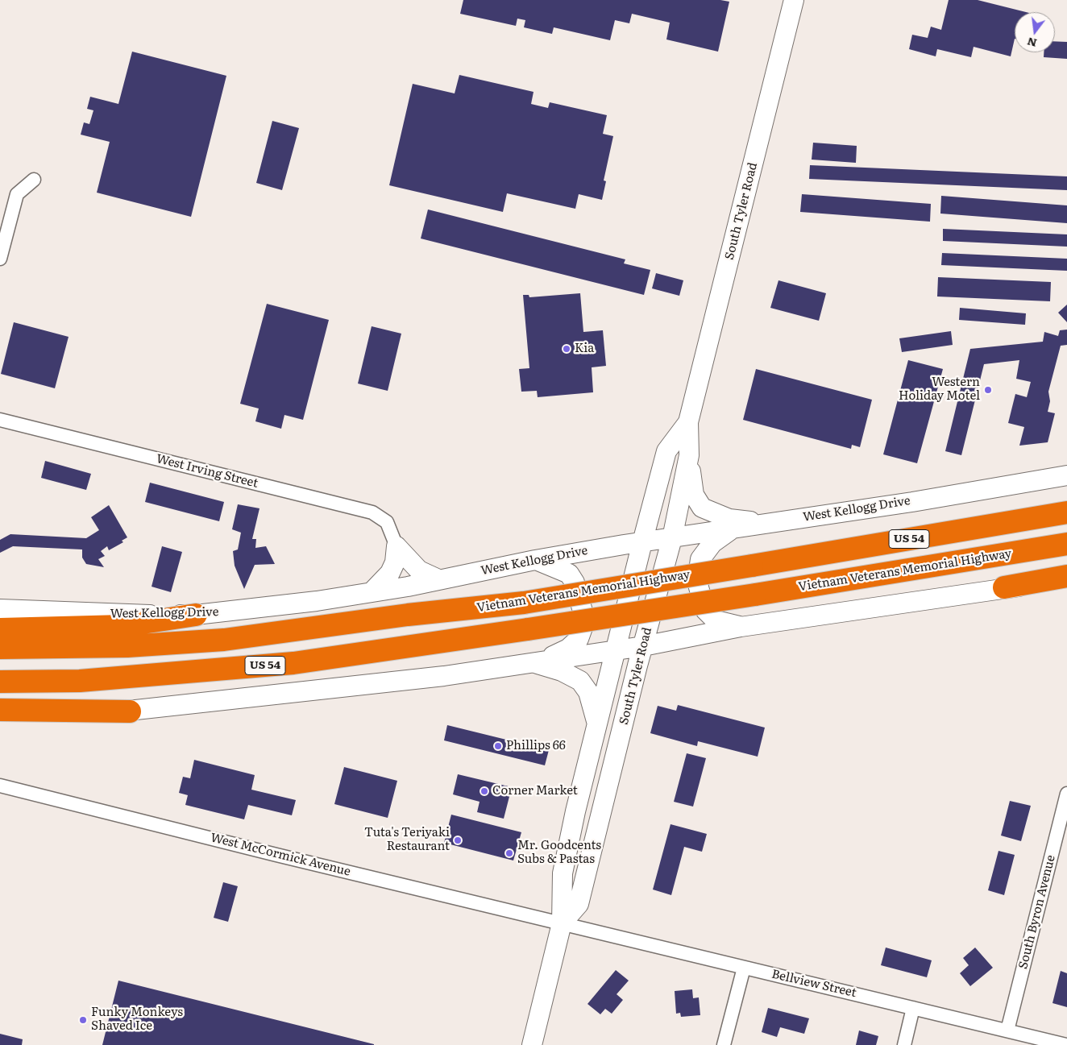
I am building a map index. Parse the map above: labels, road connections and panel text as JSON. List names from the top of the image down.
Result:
{
  "streets": {
    "highway": ["US 54", "Vietnam Veterans Memorial Highway"],
    "main road": ["South Tyler Road", "West Kellogg Drive"],
    "street": [
      "West Irving Street",
      "West McCormick Avenue",
      "South Byron Avenue",
      "Bellview Street"
    ]
  },
  "crossings": [
    ["South Tyler Road", "West Kellogg Drive"],
    ["South Tyler Road", "West McCormick Avenue"],
    ["South Tyler Road", "Bellview Street"],
    ["West McCormick Avenue", "Bellview Street"],
    ["South Byron Avenue", "Bellview Street"]
  ],
  "places": [
    "Kia",
    "Western Holiday Motel",
    "Phillips 66",
    "Corner Market",
    "Tuta's Teriyaki Restaurant",
    "Mr. Goodcents Subs & Pastas",
    "Funky Monkeys Shaved Ice"
  ],
  "north": "bottom"
}
